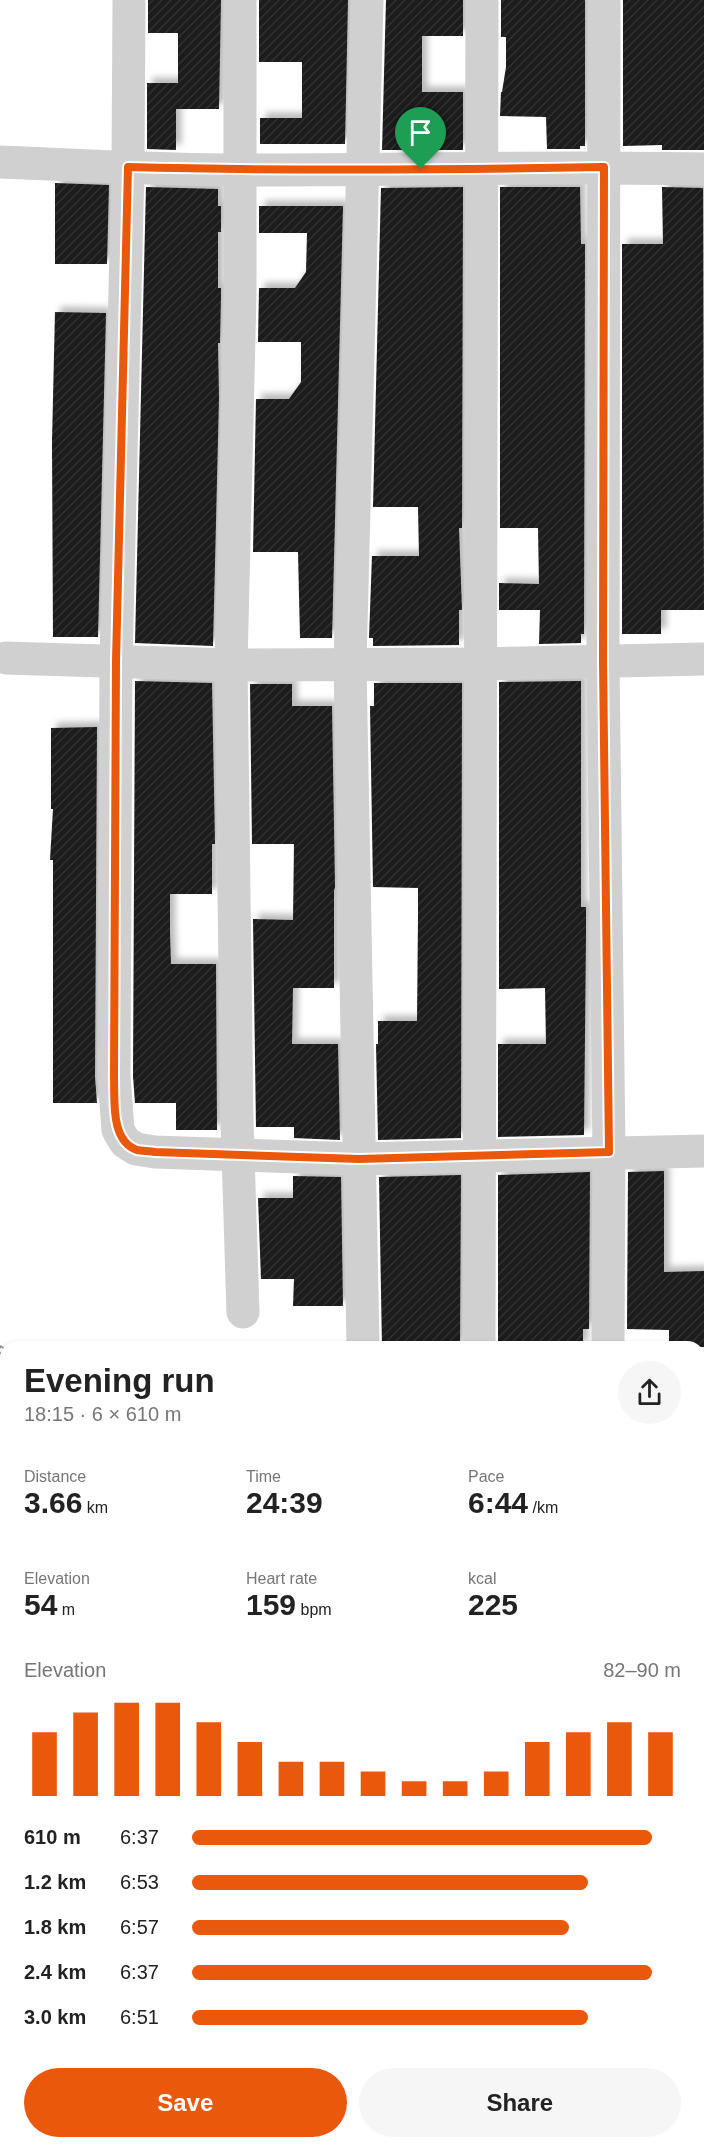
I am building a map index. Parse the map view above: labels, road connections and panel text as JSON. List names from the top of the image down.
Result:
{
  "page": {
    "heading": ["Evening run", "18:15 · 6 × 610 m"],
    "stats": [
      ["Distance", "3.66 km"],
      ["Time", "24:39"],
      ["Pace", "6:44 /km"],
      ["Elevation", "54 m"],
      ["Heart rate", "159 bpm"],
      ["kcal", "225"]
    ],
    "chart": ["Elevation", "82–90 m"],
    "list": [
      {
        "name": "610 m",
        "note": "6:37"
      },
      {
        "name": "1.2 km",
        "note": "6:53"
      },
      {
        "name": "1.8 km",
        "note": "6:57"
      },
      {
        "name": "2.4 km",
        "note": "6:37"
      },
      {
        "name": "3.0 km",
        "note": "6:51"
      }
    ],
    "buttons": ["Save", "Share"]
  }
}
